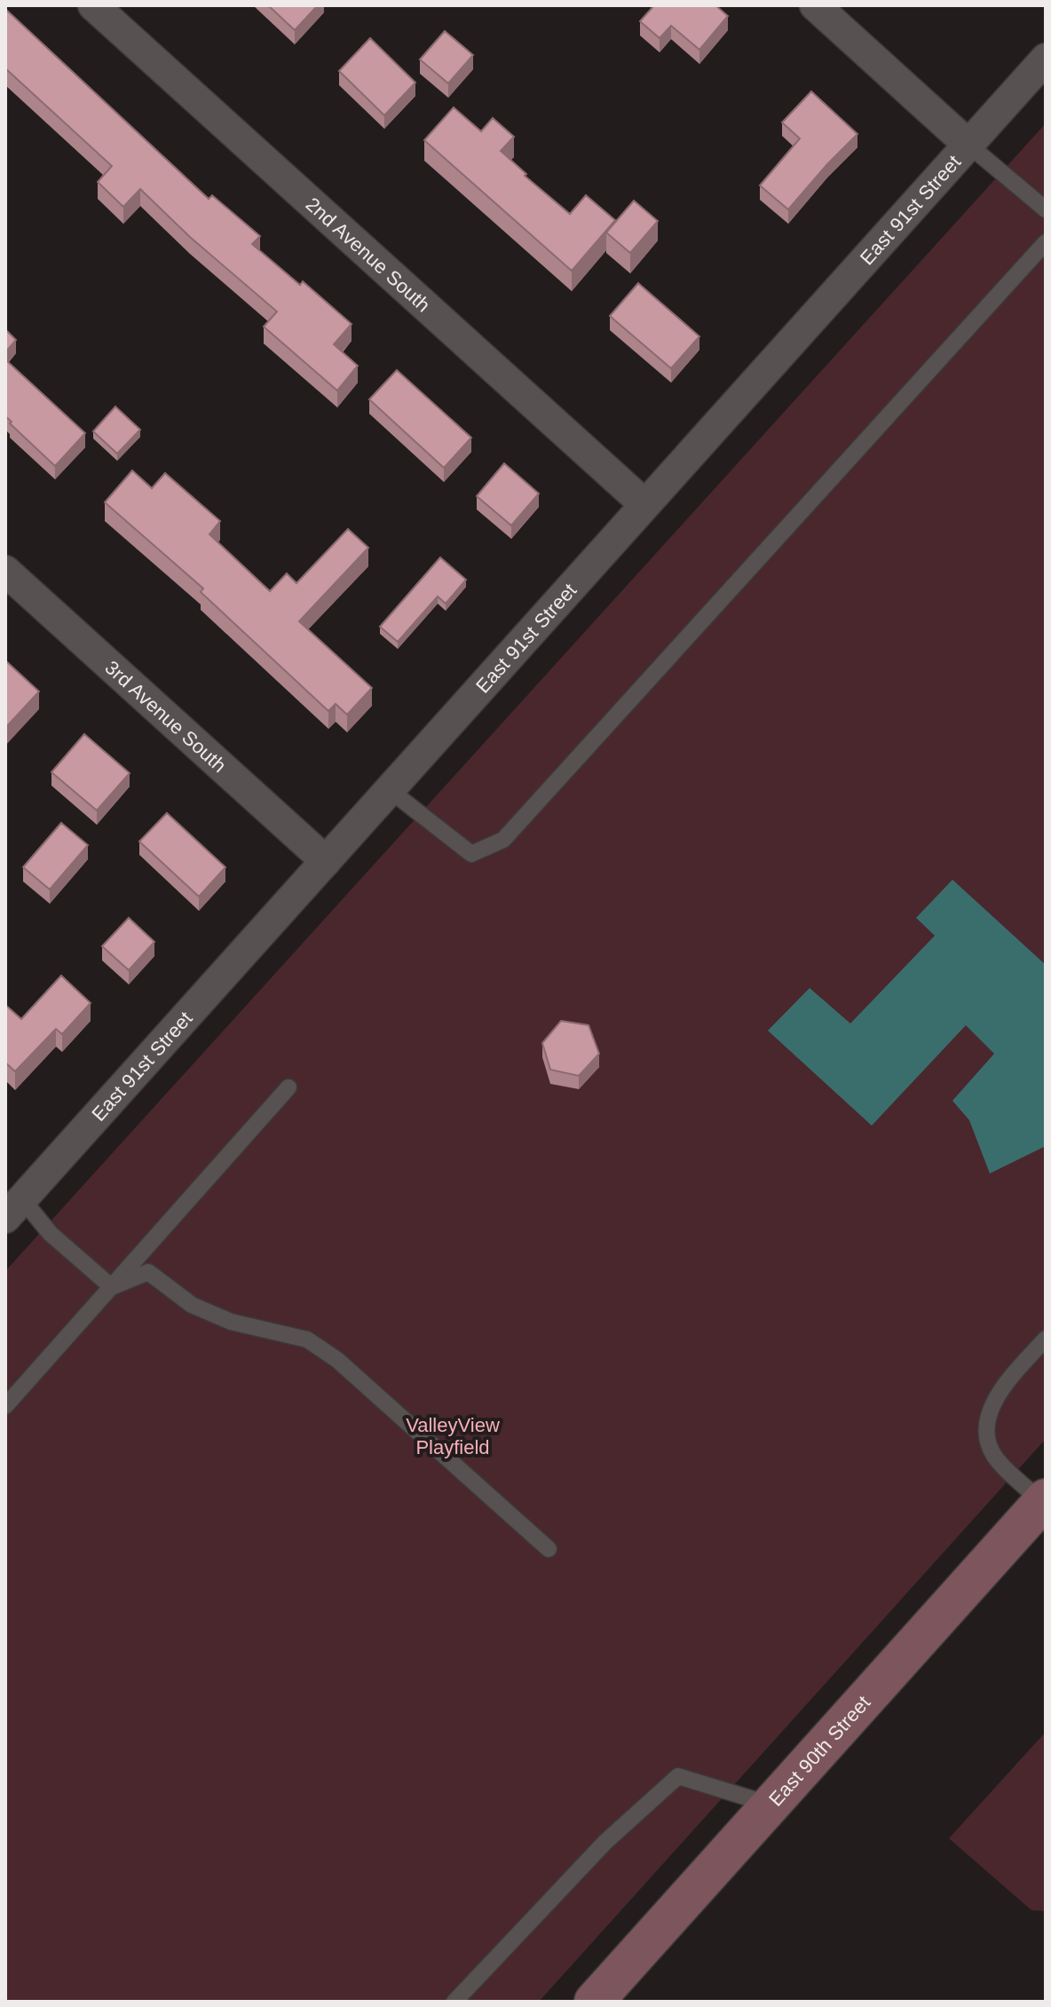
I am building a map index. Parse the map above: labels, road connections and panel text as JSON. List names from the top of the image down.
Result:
{
  "streets": {
    "street": [
      "East 91st Street",
      "2nd Avenue South",
      "3rd Avenue South",
      "East 90th Street"
    ]
  },
  "crossings": [
    ["East 91st Street", "2nd Avenue South"],
    ["East 91st Street", "3rd Avenue South"]
  ],
  "parks": ["ValleyView Playfield"]
}
